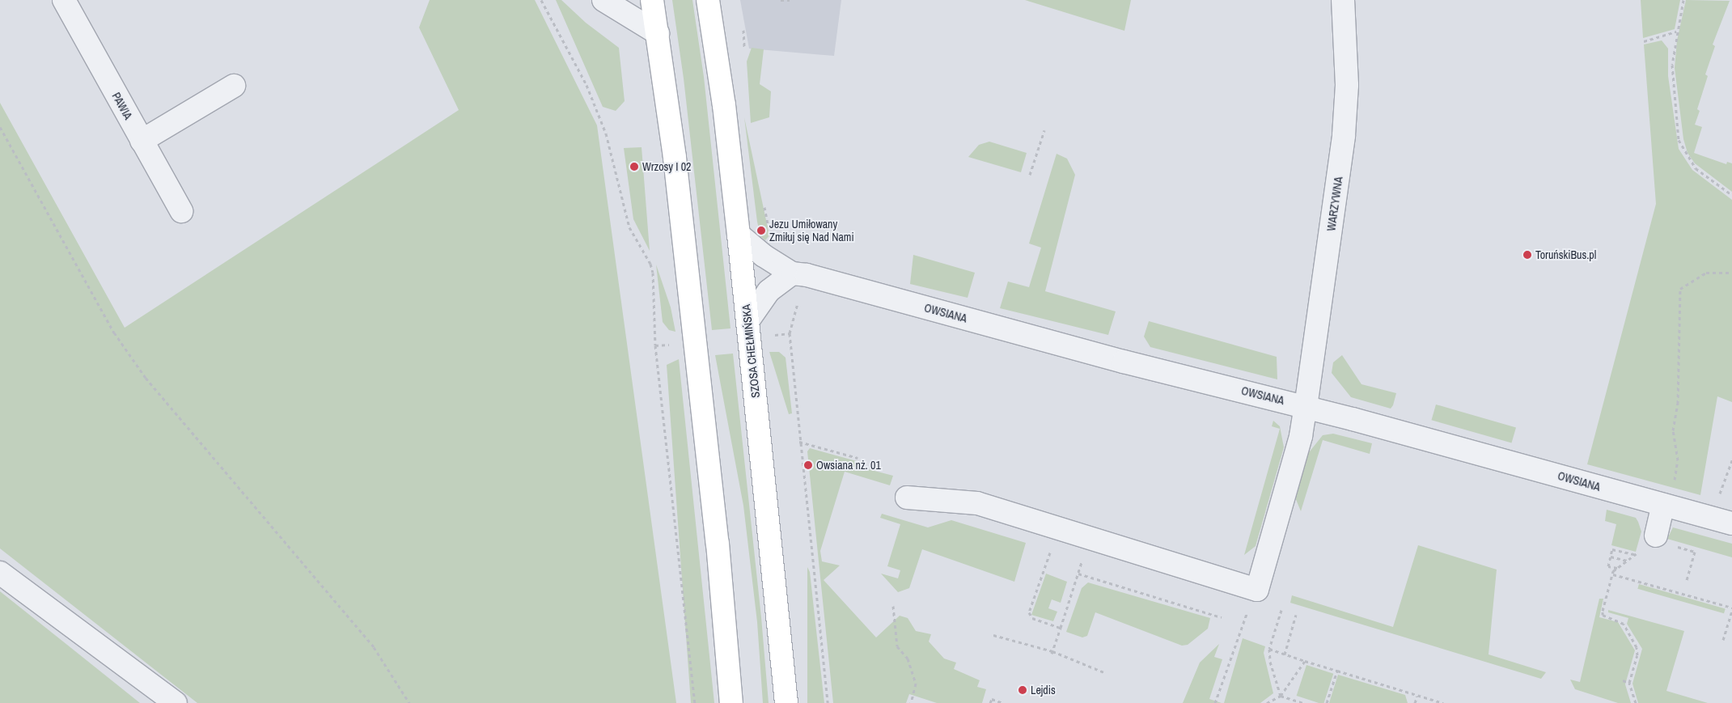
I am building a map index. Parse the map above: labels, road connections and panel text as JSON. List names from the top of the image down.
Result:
{
  "streets": {
    "main road": ["SZOSA CHEŁMIŃSKA"],
    "street": ["PAWIA", "WARZYWNA", "OWSIANA"]
  },
  "crossings": [
    ["WARZYWNA", "OWSIANA"],
    ["OWSIANA", "SZOSA CHEŁMIŃSKA"]
  ],
  "places": [
    "Wrzosy I 02",
    "Jezu Umiłowany Zmiłuj się Nad Nami",
    "ToruńskiBus.pl",
    "Owsiana nż. 01",
    "Lejdis"
  ]
}
